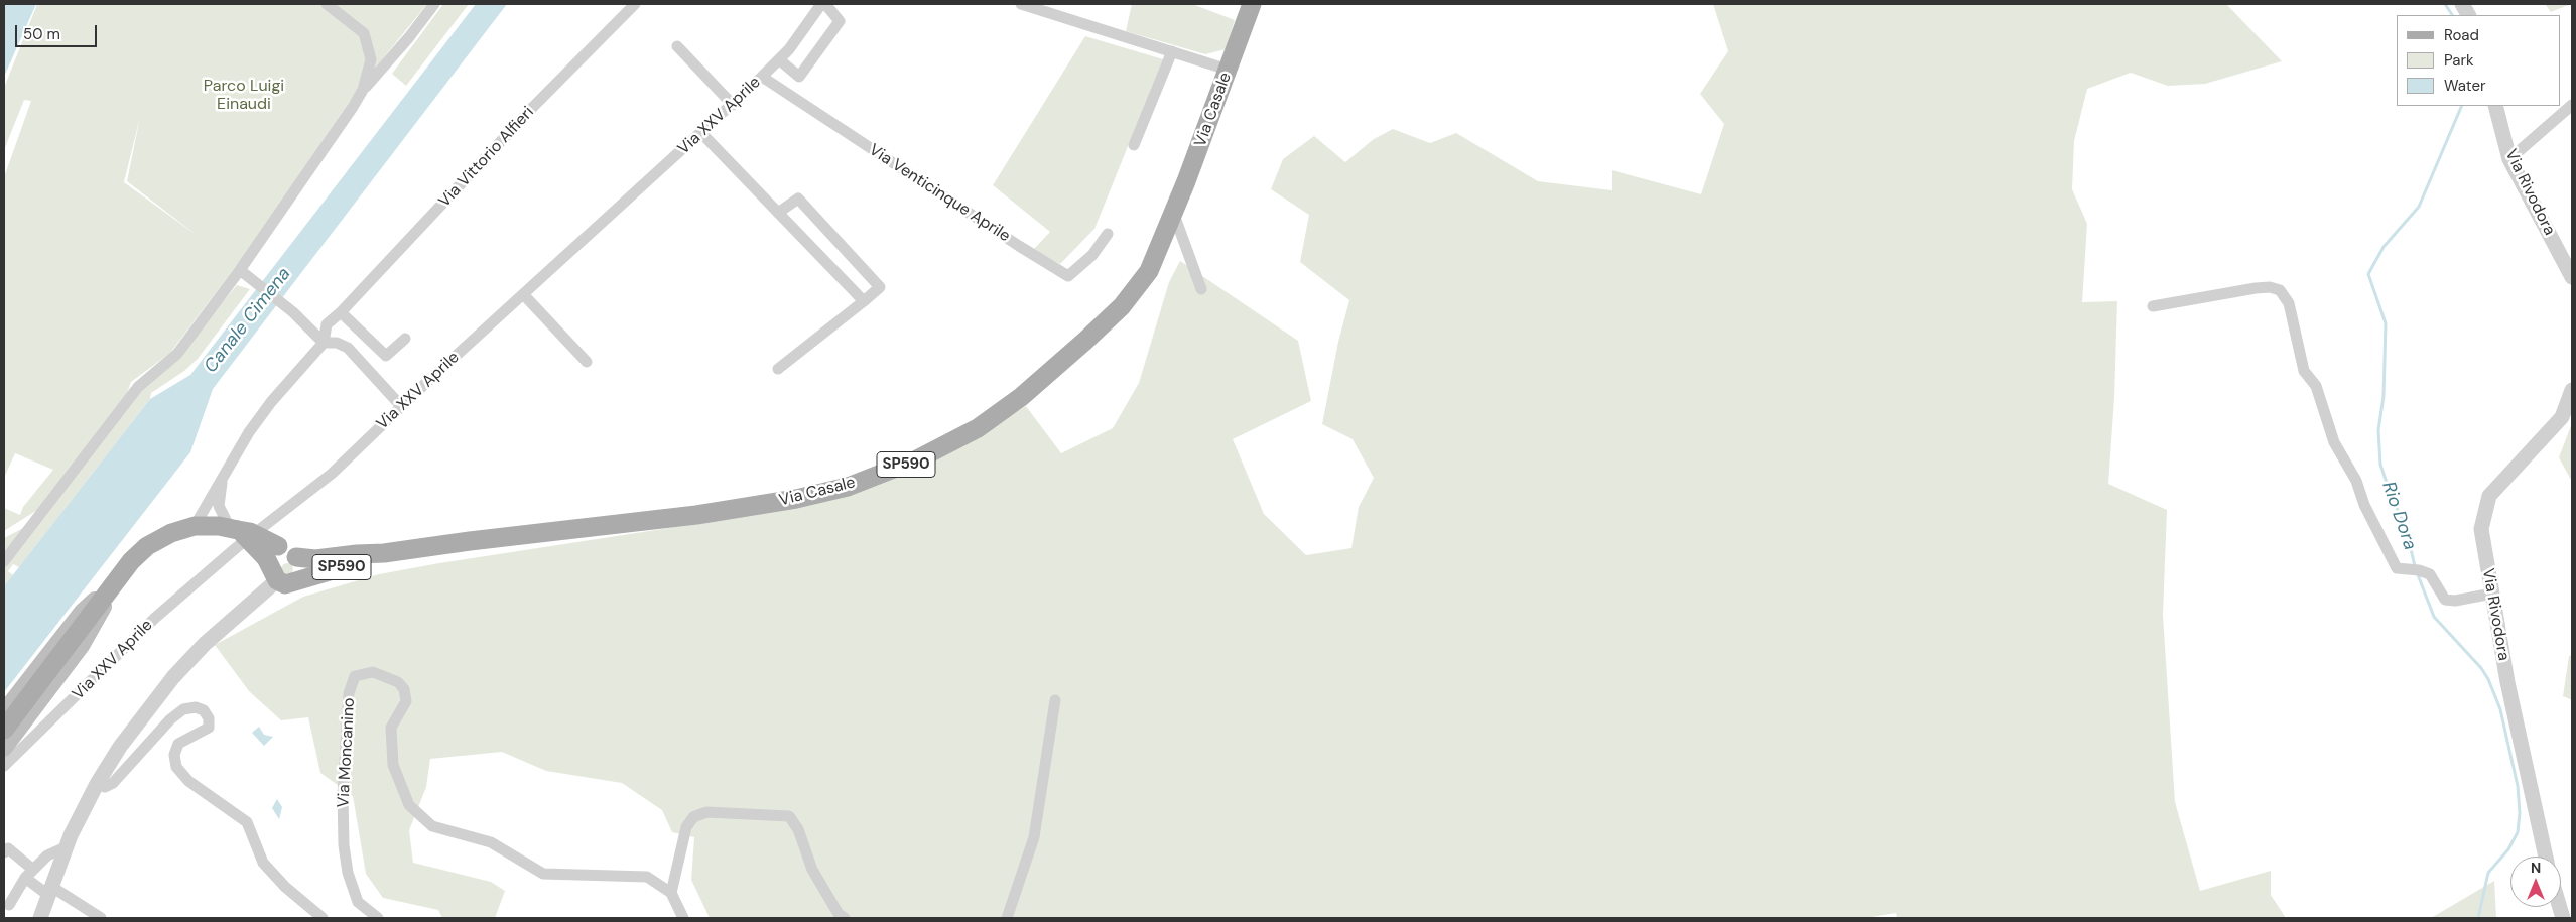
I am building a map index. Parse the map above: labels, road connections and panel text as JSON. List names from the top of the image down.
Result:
{
  "streets": {
    "main road": ["Via Casale", "SP590"],
    "street": [
      "Via XXV Aprile",
      "Via Vittorio Alfieri",
      "Via Rivodora",
      "Via Venticinque Aprile",
      "Via Moncanino"
    ]
  },
  "crossings": [
    ["Via Casale", "SP590"],
    ["Via XXV Aprile", "Via Venticinque Aprile"]
  ],
  "water": ["Canale Cimena", "Rio Dora"],
  "parks": ["Parco Luigi Einaudi"],
  "legend": ["Road", "Park", "Water"],
  "scale_bar": "50 m",
  "north": "top"
}
